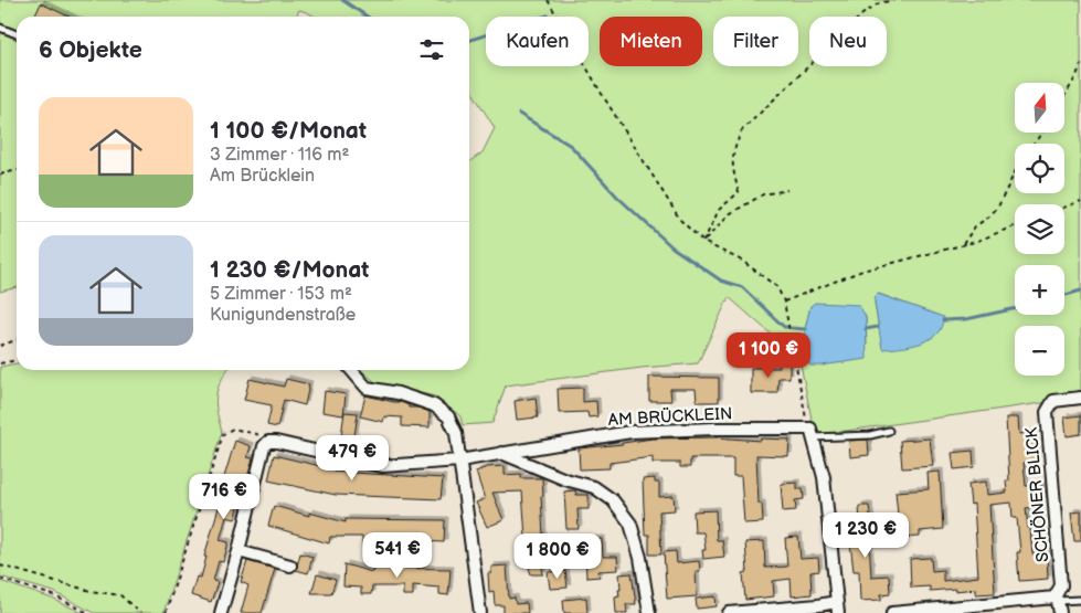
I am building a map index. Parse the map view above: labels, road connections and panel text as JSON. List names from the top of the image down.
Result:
{
  "streets": {
    "street": ["AM BRÜCKLEIN", "SCHÖNER BLICK"]
  },
  "north": "top",
  "page": {
    "chip": [
      "Kaufen",
      "Mieten",
      "Filter",
      "Neu"
    ],
    "heading": "6 Objekte",
    "map_buttons": ["+", "−"],
    "list": [
      {
        "name": "1 100 €/Monat",
        "note": "3 Zimmer · 116 m² · Am Brücklein"
      },
      {
        "name": "1 230 €/Monat",
        "note": "5 Zimmer · 153 m² · Kunigundenstraße"
      }
    ],
    "price": [
      "1 100 €",
      "479 €",
      "716 €",
      "1 230 €",
      "541 €",
      "1 800 €"
    ]
  }
}
